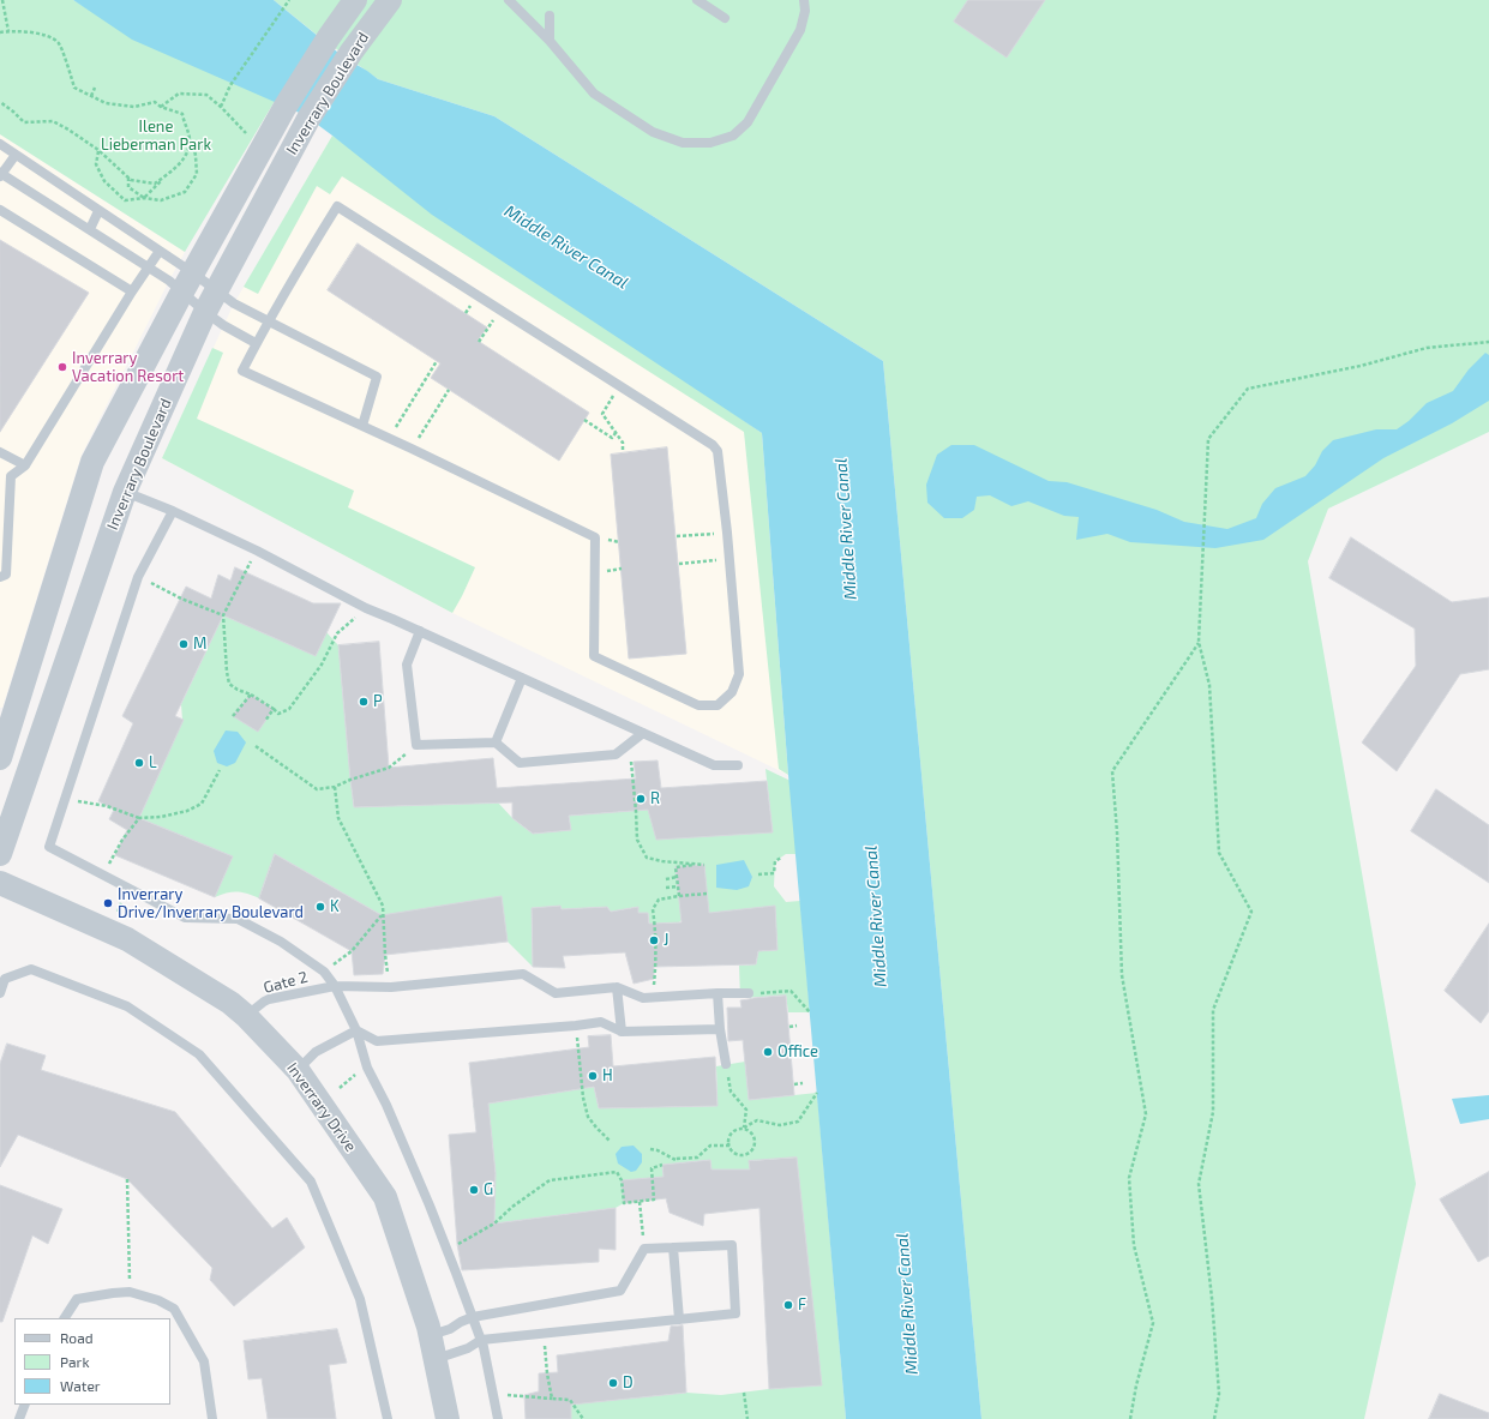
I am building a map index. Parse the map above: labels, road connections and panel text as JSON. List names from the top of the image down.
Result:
{
  "streets": {
    "street": ["Inverrary Boulevard", "Inverrary Drive"],
    "lane": ["Gate 2"]
  },
  "crossings": [
    ["Gate 2", "Inverrary Drive"]
  ],
  "water": ["Middle River Canal"],
  "parks": ["Ilene Lieberman Park"],
  "places": [
    "Inverrary Vacation Resort",
    "M",
    "P",
    "L",
    "R",
    "Inverrary Drive/Inverrary Boulevard",
    "K",
    "J",
    "Office",
    "H",
    "G",
    "F",
    "D"
  ],
  "legend": ["Road", "Park", "Water"]
}
